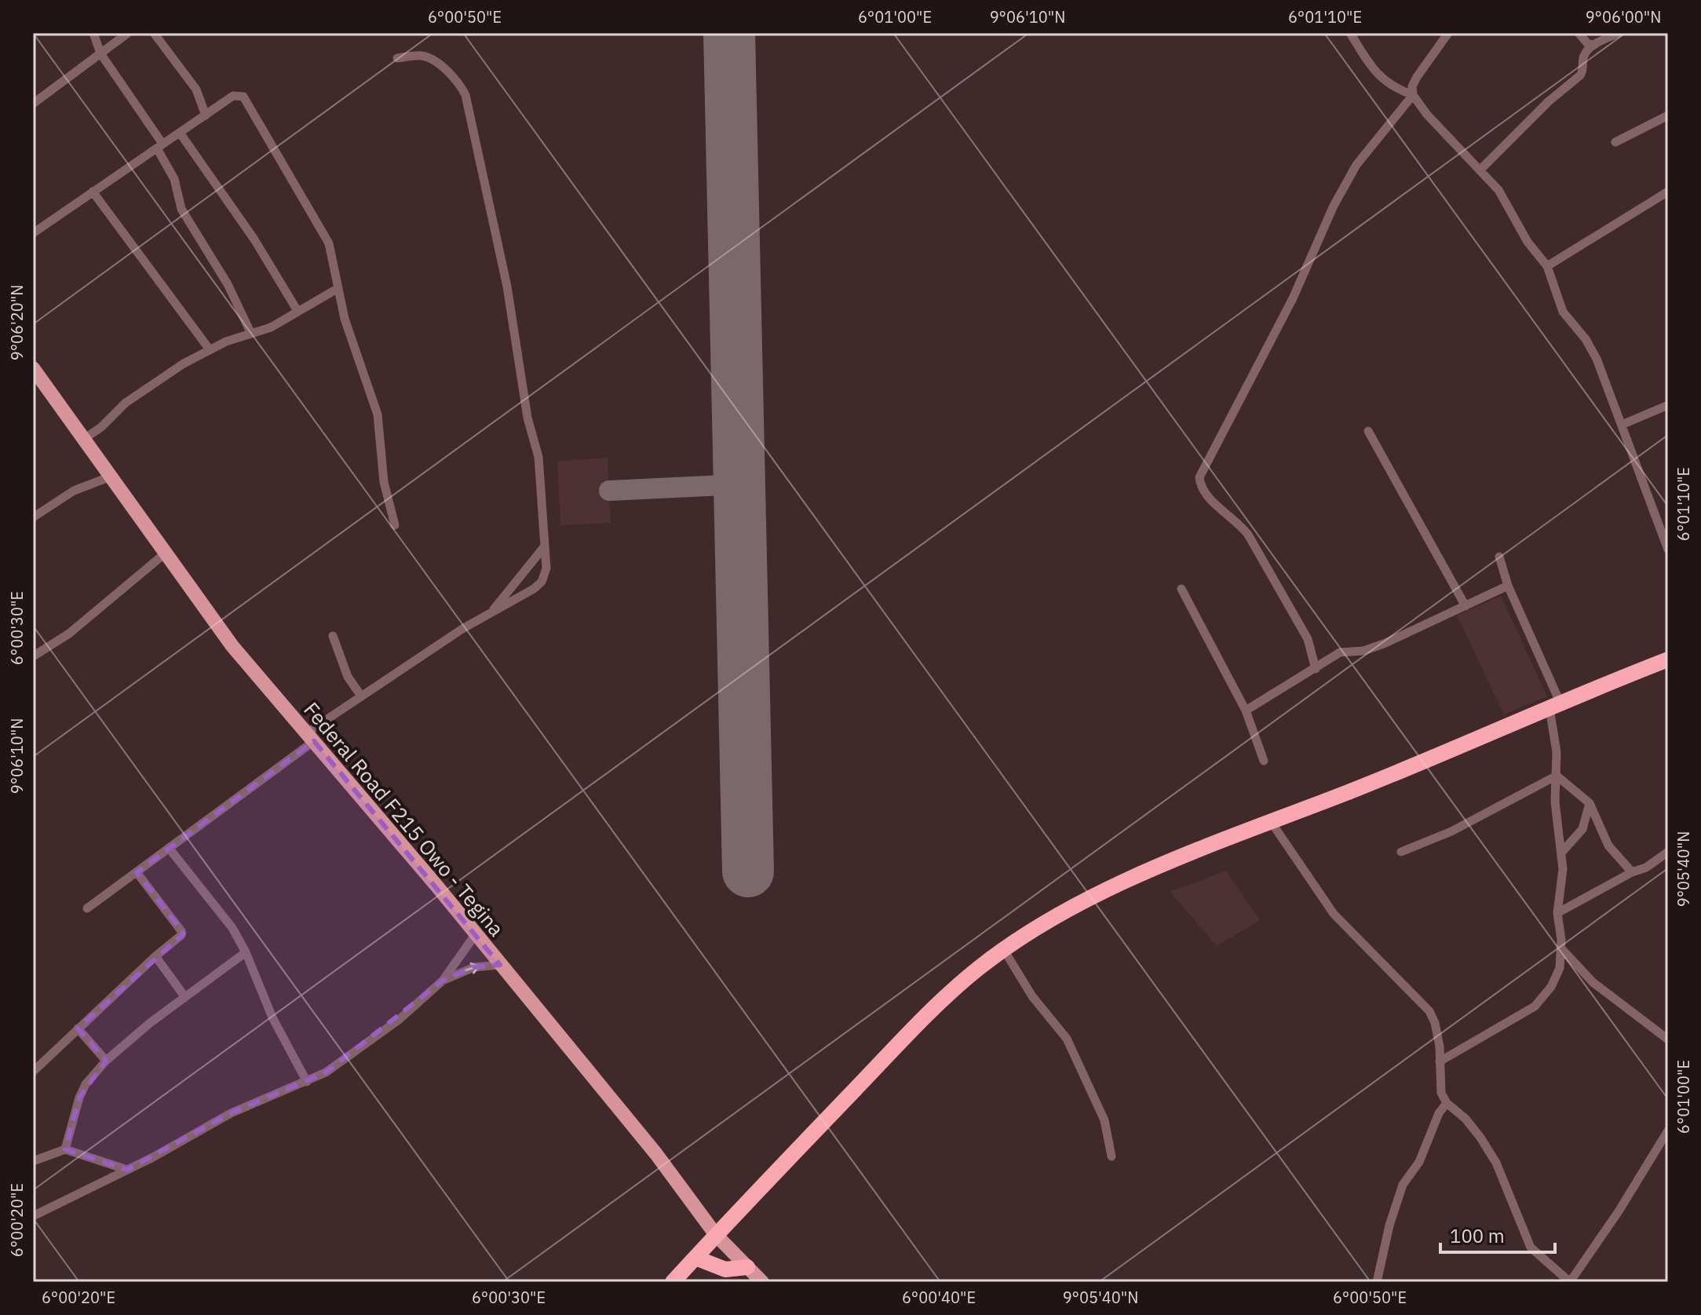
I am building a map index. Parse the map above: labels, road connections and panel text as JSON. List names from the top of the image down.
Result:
{
  "streets": {
    "main road": ["Federal Road F215 Owo - Tegina"]
  },
  "scale_bar": "100 m",
  "coordinates": [
    "6°00'50\"E",
    "6°01'00\"E",
    "9°06'10\"N",
    "6°01'10\"E",
    "9°06'00\"N",
    "9°06'20\"N",
    "6°00'30\"E",
    "9°05'40\"N",
    "6°00'20\"E",
    "6°00'40\"E"
  ]
}
